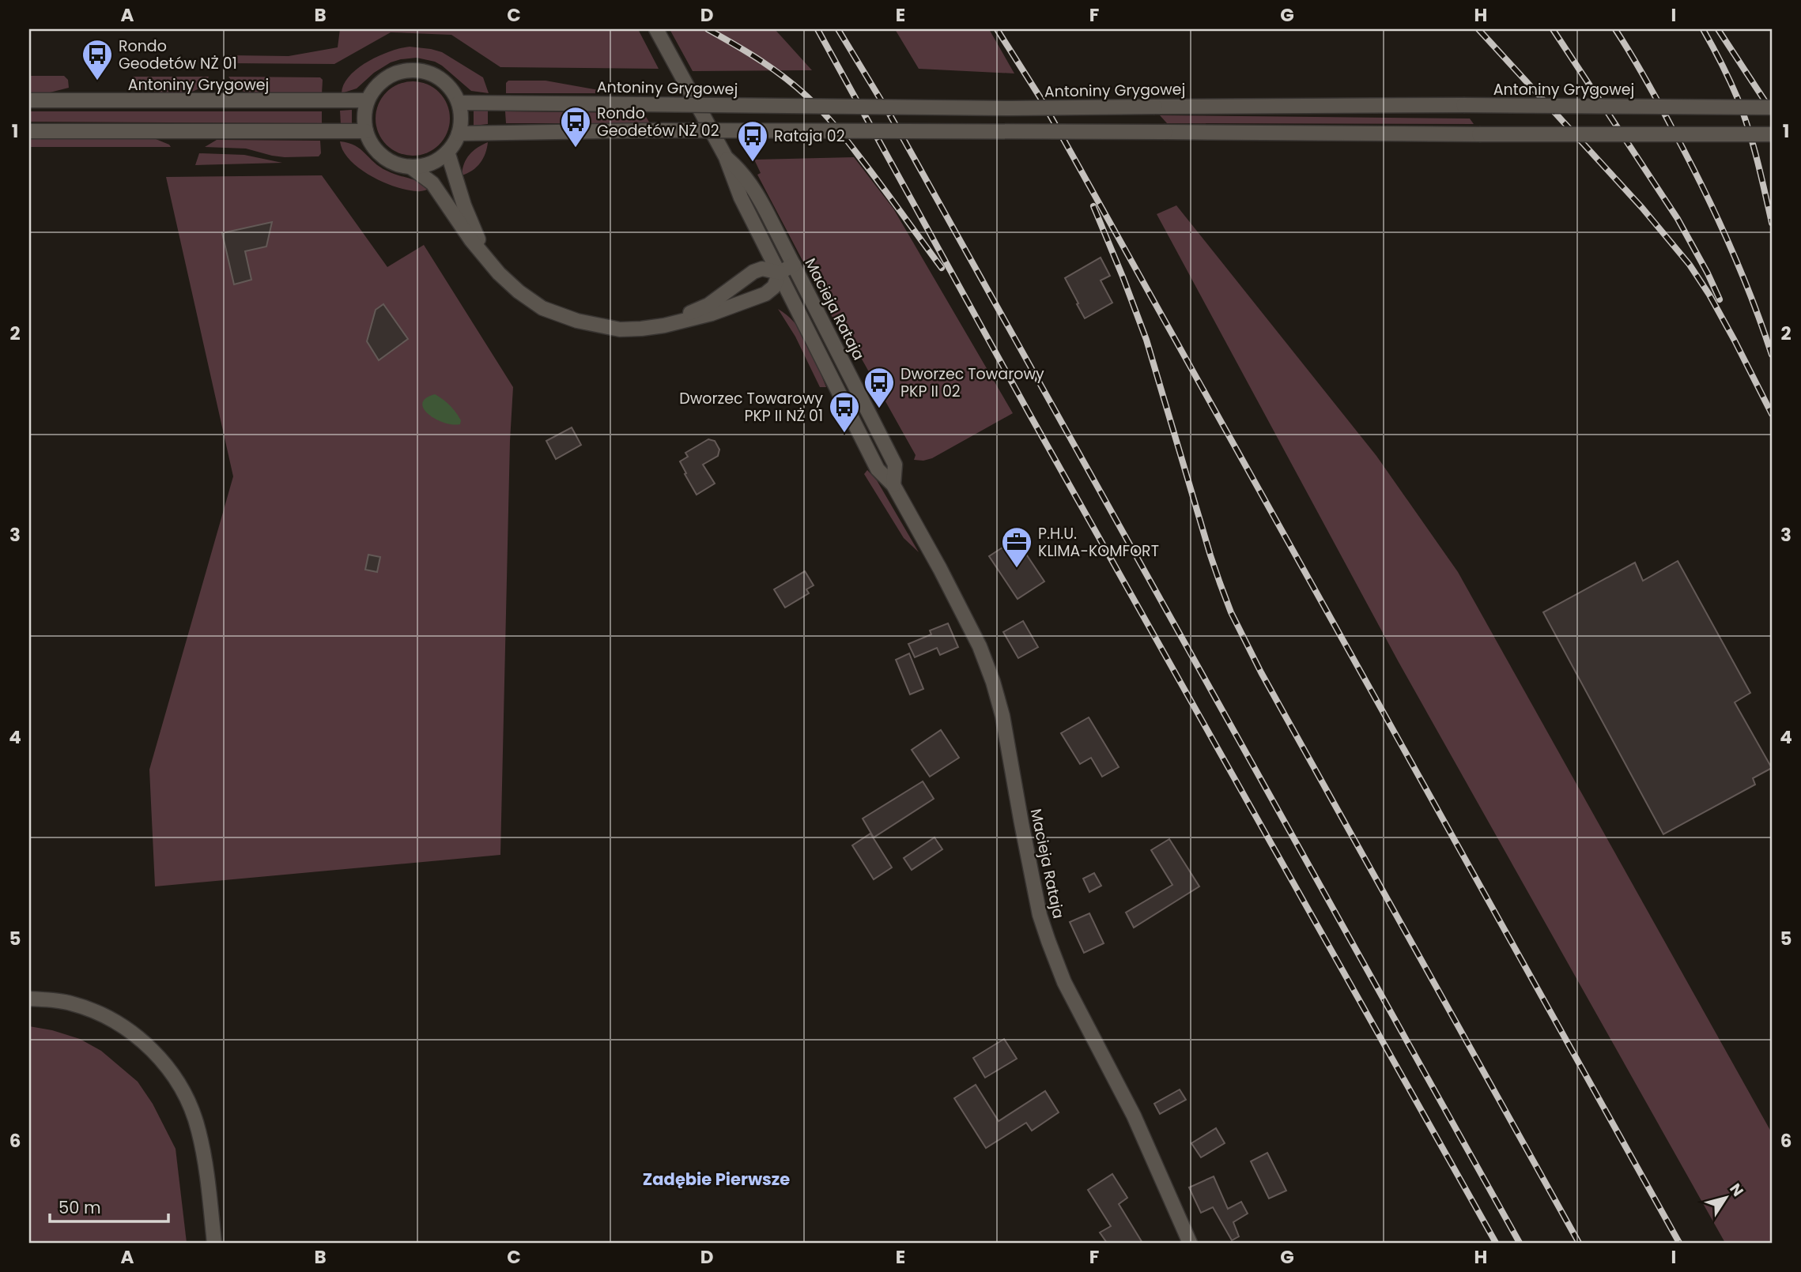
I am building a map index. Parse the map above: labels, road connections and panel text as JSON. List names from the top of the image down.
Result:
{
  "streets": {
    "street": ["Antoniny Grygowej", "Macieja Rataja"]
  },
  "districts": ["Zadębie Pierwsze"],
  "places": {
    "bus stop": [
      "Rondo Geodetów NŻ 01",
      "Rondo Geodetów NŻ 02",
      "Rataja 02",
      "Dworzec Towarowy PKP II 02",
      "Dworzec Towarowy PKP II NŻ 01"
    ],
    "office": ["P.H.U. KLIMA-KOMFORT"]
  },
  "scale_bar": "50 m",
  "north": "top right",
  "grid": {
    "columns": [
      "A",
      "B",
      "C",
      "D",
      "E",
      "F",
      "G",
      "H",
      "I"
    ],
    "rows": [
      "1",
      "2",
      "3",
      "4",
      "5",
      "6"
    ]
  }
}
